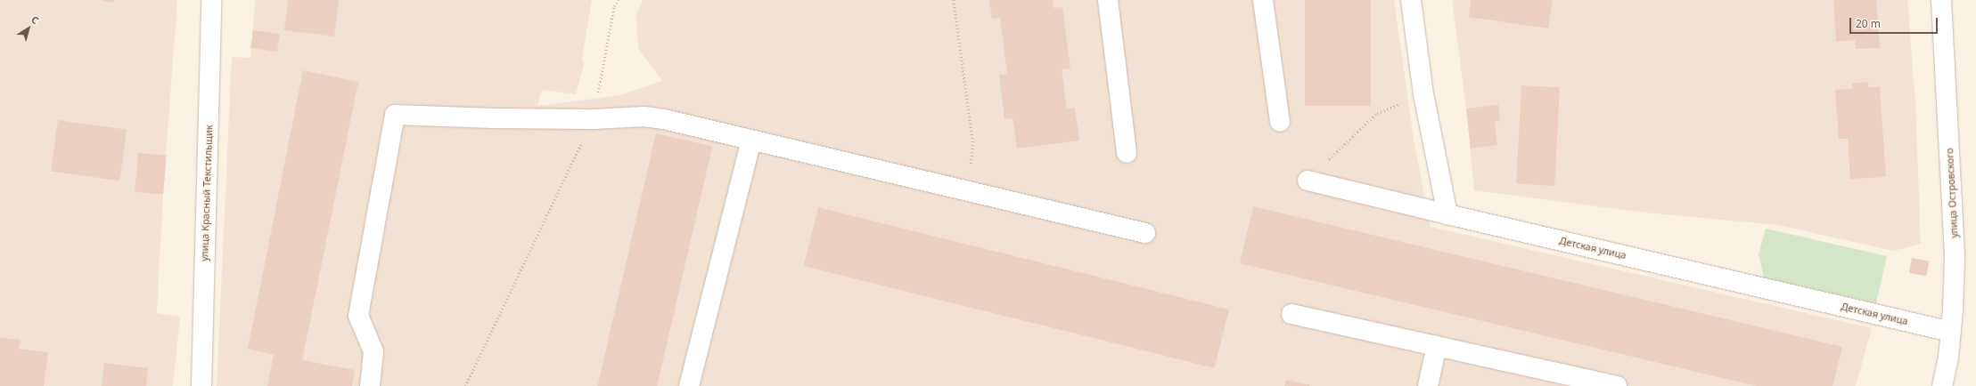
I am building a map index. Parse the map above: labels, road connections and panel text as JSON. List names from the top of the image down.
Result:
{
  "streets": {
    "street": ["улица Красный Текстильщик", "улица Островского", "Детская улица"]
  },
  "crossings": [
    ["улица Островского", "Детская улица"]
  ],
  "scale_bar": "20 m",
  "north": "top right"
}
